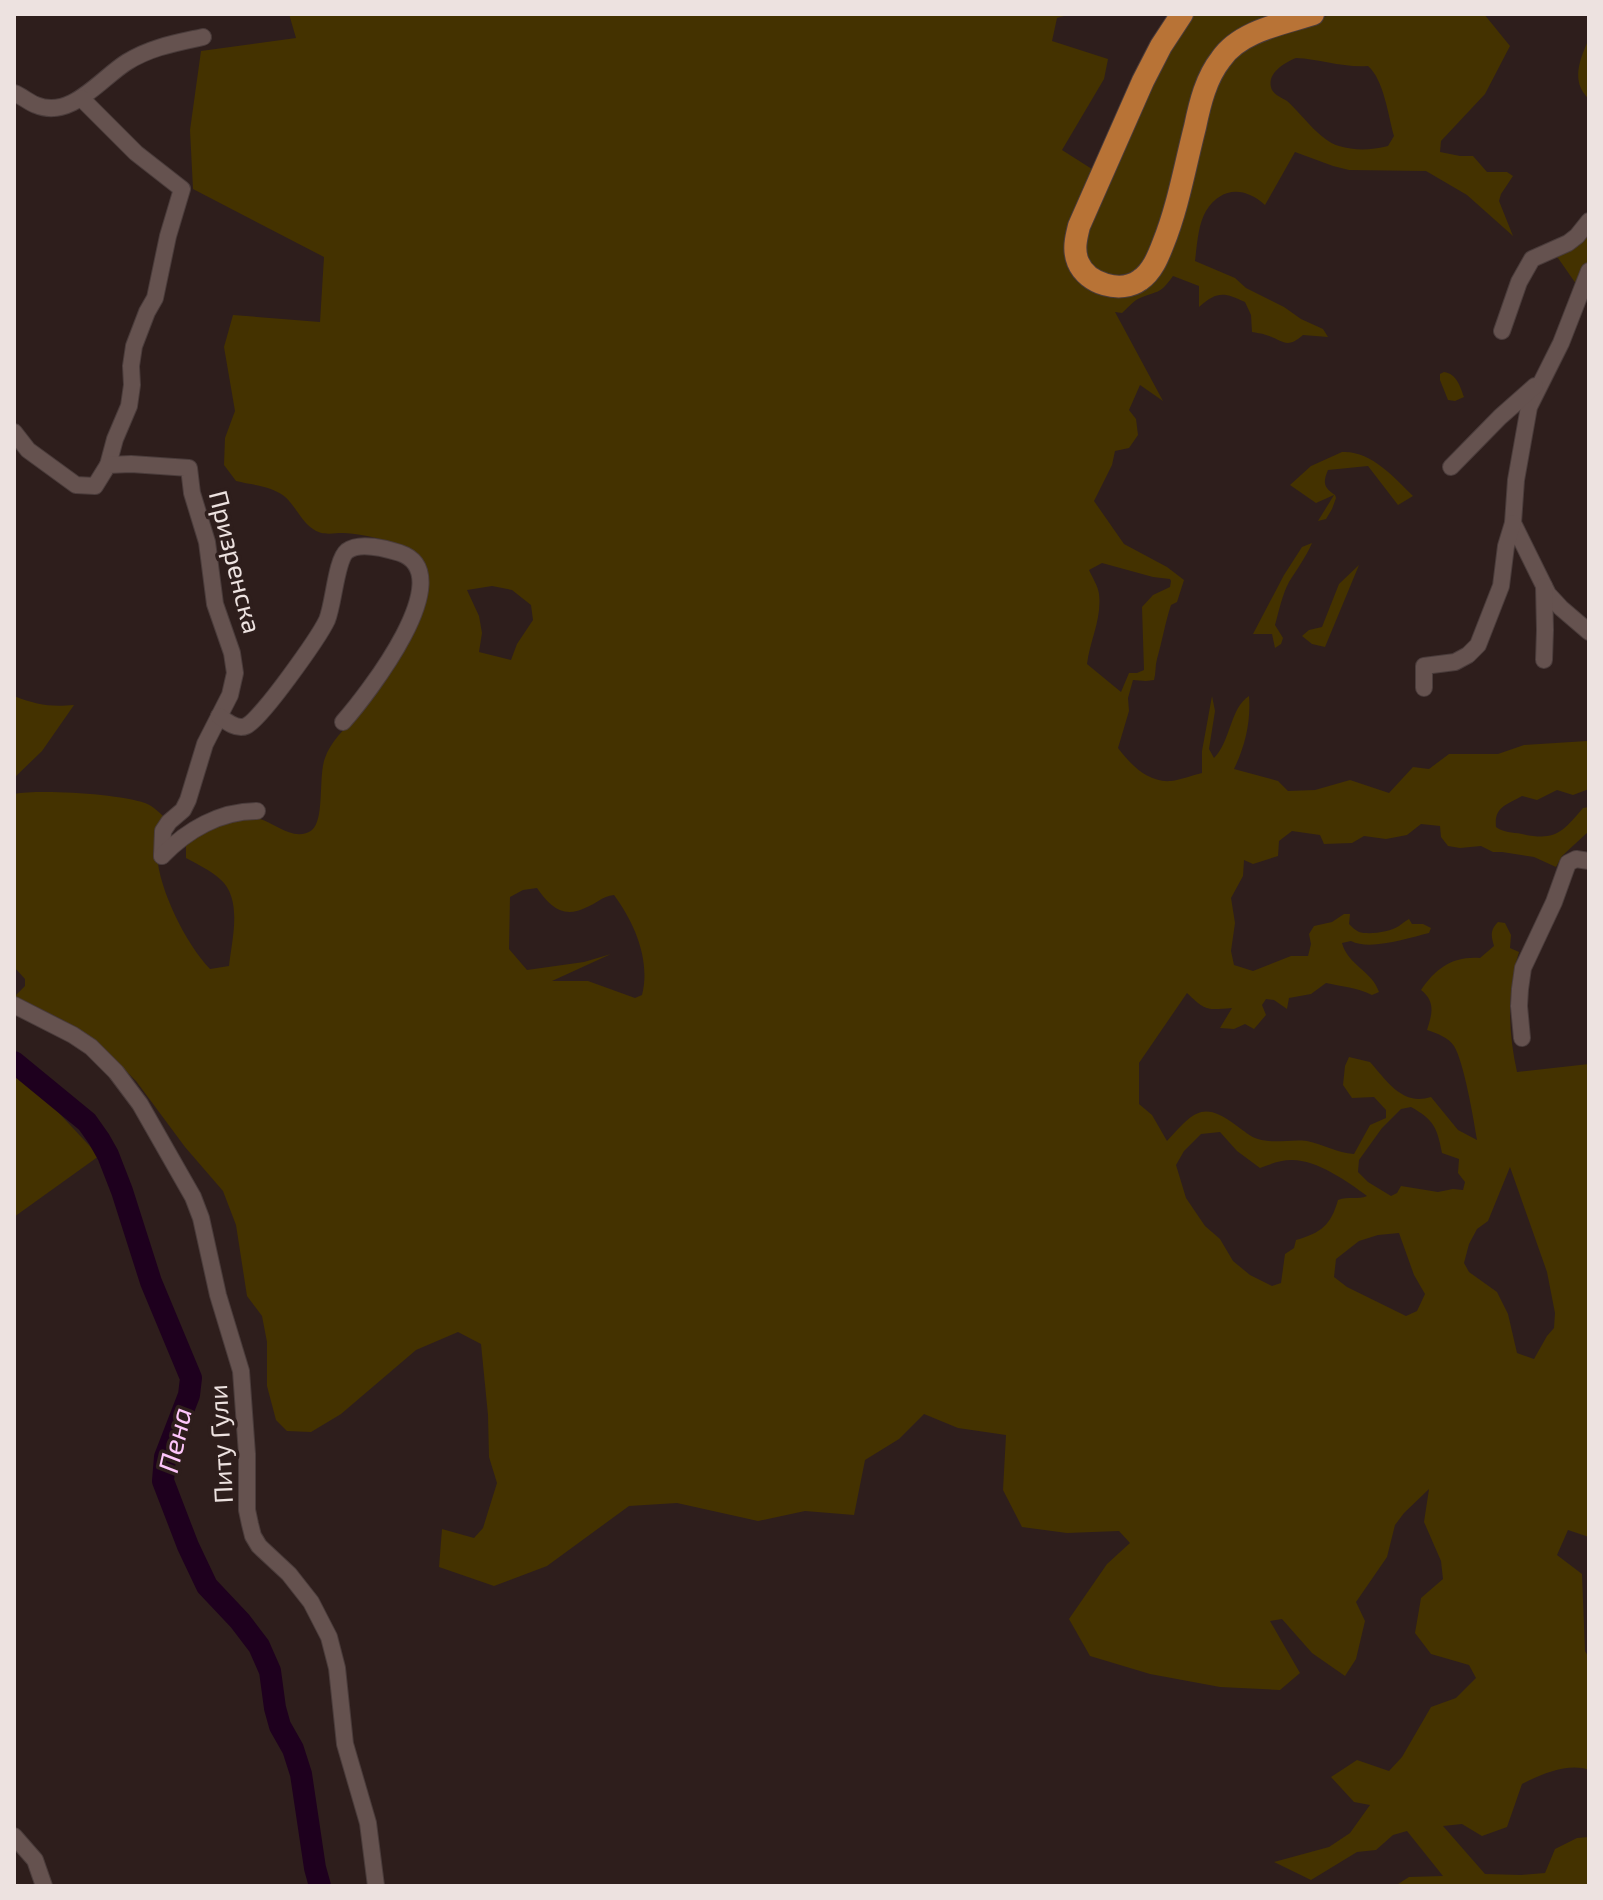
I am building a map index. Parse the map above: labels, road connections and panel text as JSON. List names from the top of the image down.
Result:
{
  "streets": {
    "street": ["Призренска", "Питу Гули"]
  },
  "water": ["Пена"]
}
